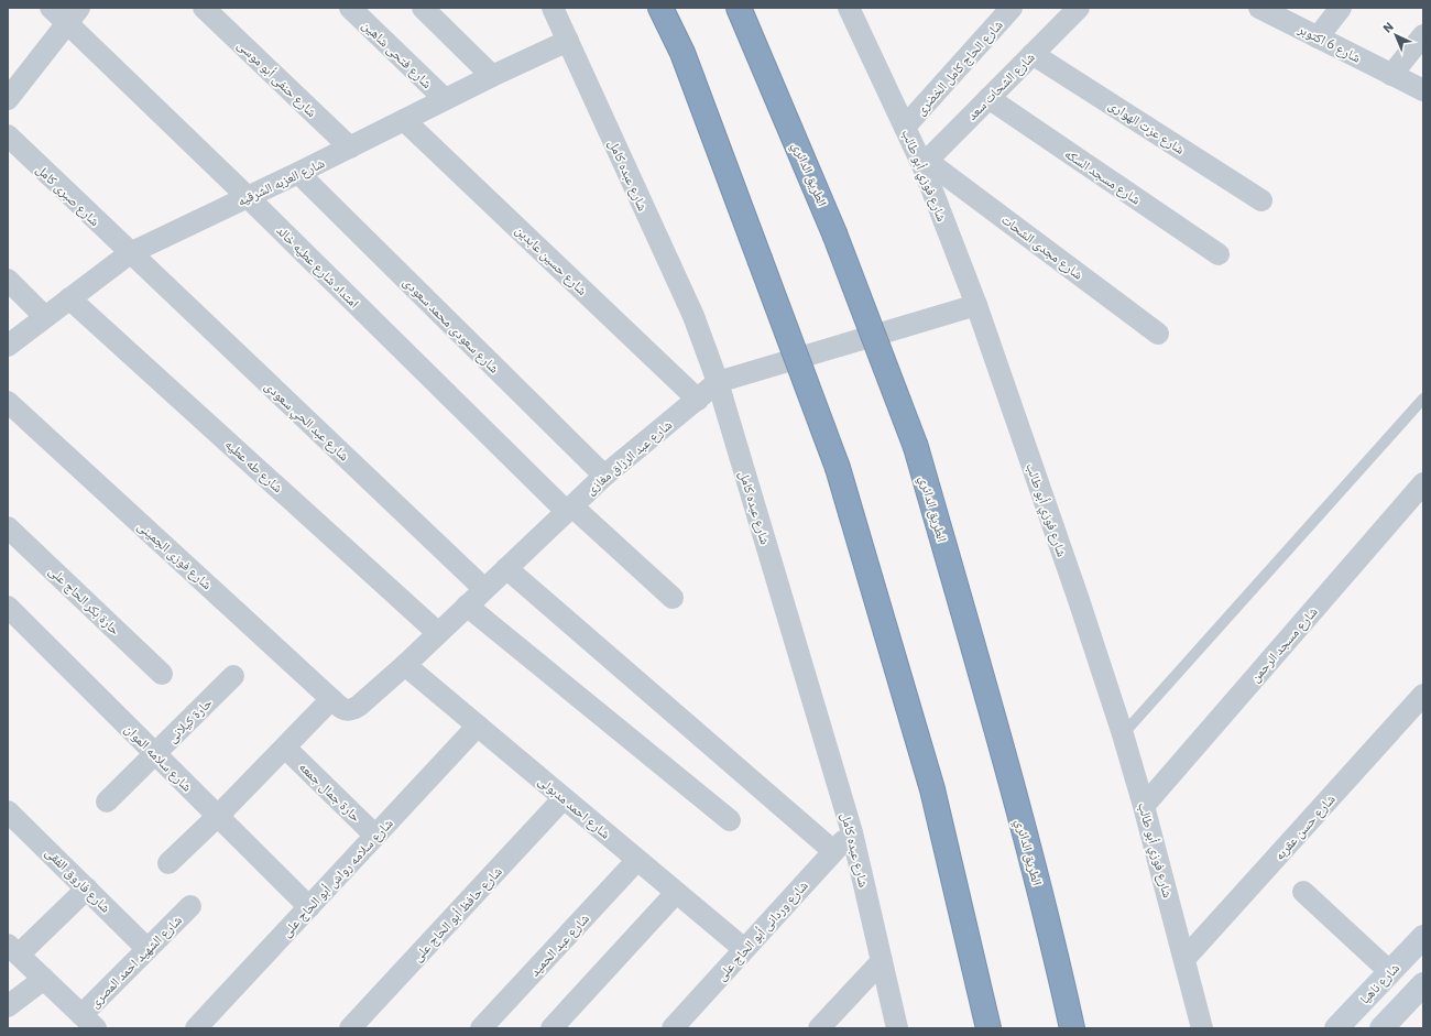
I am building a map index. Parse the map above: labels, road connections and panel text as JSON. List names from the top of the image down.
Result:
{
  "streets": {
    "highway": ["الطريق الدائري"],
    "main road": ["شارع ناهيا"],
    "street": [
      "شارع 6 اكتوبر",
      "شارع فتحى شاهين",
      "شارع الحاج كامل الخضرى",
      "شارع حنفى أبو موسى",
      "شارع الشحات سعد",
      "شارع عزت الهوارى",
      "شارع عبده كامل",
      "شارع فوزي أبو طالب",
      "شارع مسجد السكه",
      "شارع العزبه الشرقيه",
      "شارع صبرى كامل",
      "شارع مجدى الشحات",
      "شارع حسين عابدين",
      "امتداد شارع عطيه خالد",
      "شارع سعودى محمد سعودى",
      "شارع عبد الحي سعودى",
      "شارع عبد الرزاق مغازى",
      "شارع طه عطيه",
      "شارع فوزى الجمينى",
      "حارة بكر الحاج على",
      "شارع مسجد الرحمن",
      "حارة كيلانى",
      "شارع سلامه الموان",
      "حارة جمال جمعه",
      "شارع احمد مدبولى",
      "شارع حسن عقربه",
      "شارع سلامه رواش أبو الحاج على",
      "شارع فاروق الفقى",
      "شارع حافظ أبو الحاج على",
      "شارع وردانى أبو الحاج على",
      "شارع عبد الحميد",
      "شارع الشهيد احمد المصرى"
    ]
  },
  "crossings": [
    ["شارع فتحى شاهين", "شارع العزبه الشرقيه"],
    ["شارع الحاج كامل الخضرى", "شارع فوزي أبو طالب"],
    ["شارع حنفى أبو موسى", "شارع العزبه الشرقيه"],
    ["شارع الشحات سعد", "شارع عزت الهوارى"],
    ["شارع الشحات سعد", "شارع فوزي أبو طالب"],
    ["شارع الشحات سعد", "شارع مسجد السكه"],
    ["شارع الشحات سعد", "شارع مجدى الشحات"],
    ["شارع عبده كامل", "شارع العزبه الشرقيه"],
    ["شارع عبده كامل", "شارع عبد الرزاق مغازى"],
    ["شارع عبده كامل", "شارع وردانى أبو الحاج على"],
    ["شارع فوزي أبو طالب", "شارع مجدى الشحات"],
    ["شارع فوزي أبو طالب", "شارع عبد الرزاق مغازى"],
    ["شارع فوزي أبو طالب", "شارع مسجد الرحمن"],
    ["شارع فوزي أبو طالب", "شارع حسن عقربه"],
    ["شارع العزبه الشرقيه", "شارع صبرى كامل"],
    ["شارع العزبه الشرقيه", "شارع حسين عابدين"],
    ["شارع العزبه الشرقيه", "امتداد شارع عطيه خالد"],
    ["شارع العزبه الشرقيه", "شارع سعودى محمد سعودى"],
    ["شارع العزبه الشرقيه", "شارع عبد الحي سعودى"],
    ["شارع العزبه الشرقيه", "شارع طه عطيه"],
    ["شارع صبرى كامل", "شارع عبد الحي سعودى"],
    ["شارع حسين عابدين", "شارع عبد الرزاق مغازى"],
    ["امتداد شارع عطيه خالد", "شارع عبد الرزاق مغازى"],
    ["شارع سعودى محمد سعودى", "شارع عبد الرزاق مغازى"],
    ["شارع عبد الحي سعودى", "شارع عبد الرزاق مغازى"],
    ["شارع عبد الرزاق مغازى", "شارع طه عطيه"],
    ["شارع عبد الرزاق مغازى", "شارع فوزى الجمينى"],
    ["شارع عبد الرزاق مغازى", "شارع احمد مدبولى"],
    ["حارة كيلانى", "شارع سلامه الموان"],
    ["شارع سلامه الموان", "شارع سلامه رواش أبو الحاج على"],
    ["حارة جمال جمعه", "شارع سلامه رواش أبو الحاج على"],
    ["شارع احمد مدبولى", "شارع سلامه رواش أبو الحاج على"],
    ["شارع احمد مدبولى", "شارع حافظ أبو الحاج على"],
    ["شارع احمد مدبولى", "شارع وردانى أبو الحاج على"],
    ["شارع احمد مدبولى", "شارع عبد الحميد"],
    ["شارع فاروق الفقى", "شارع الشهيد احمد المصرى"]
  ],
  "north": "top left"
}
